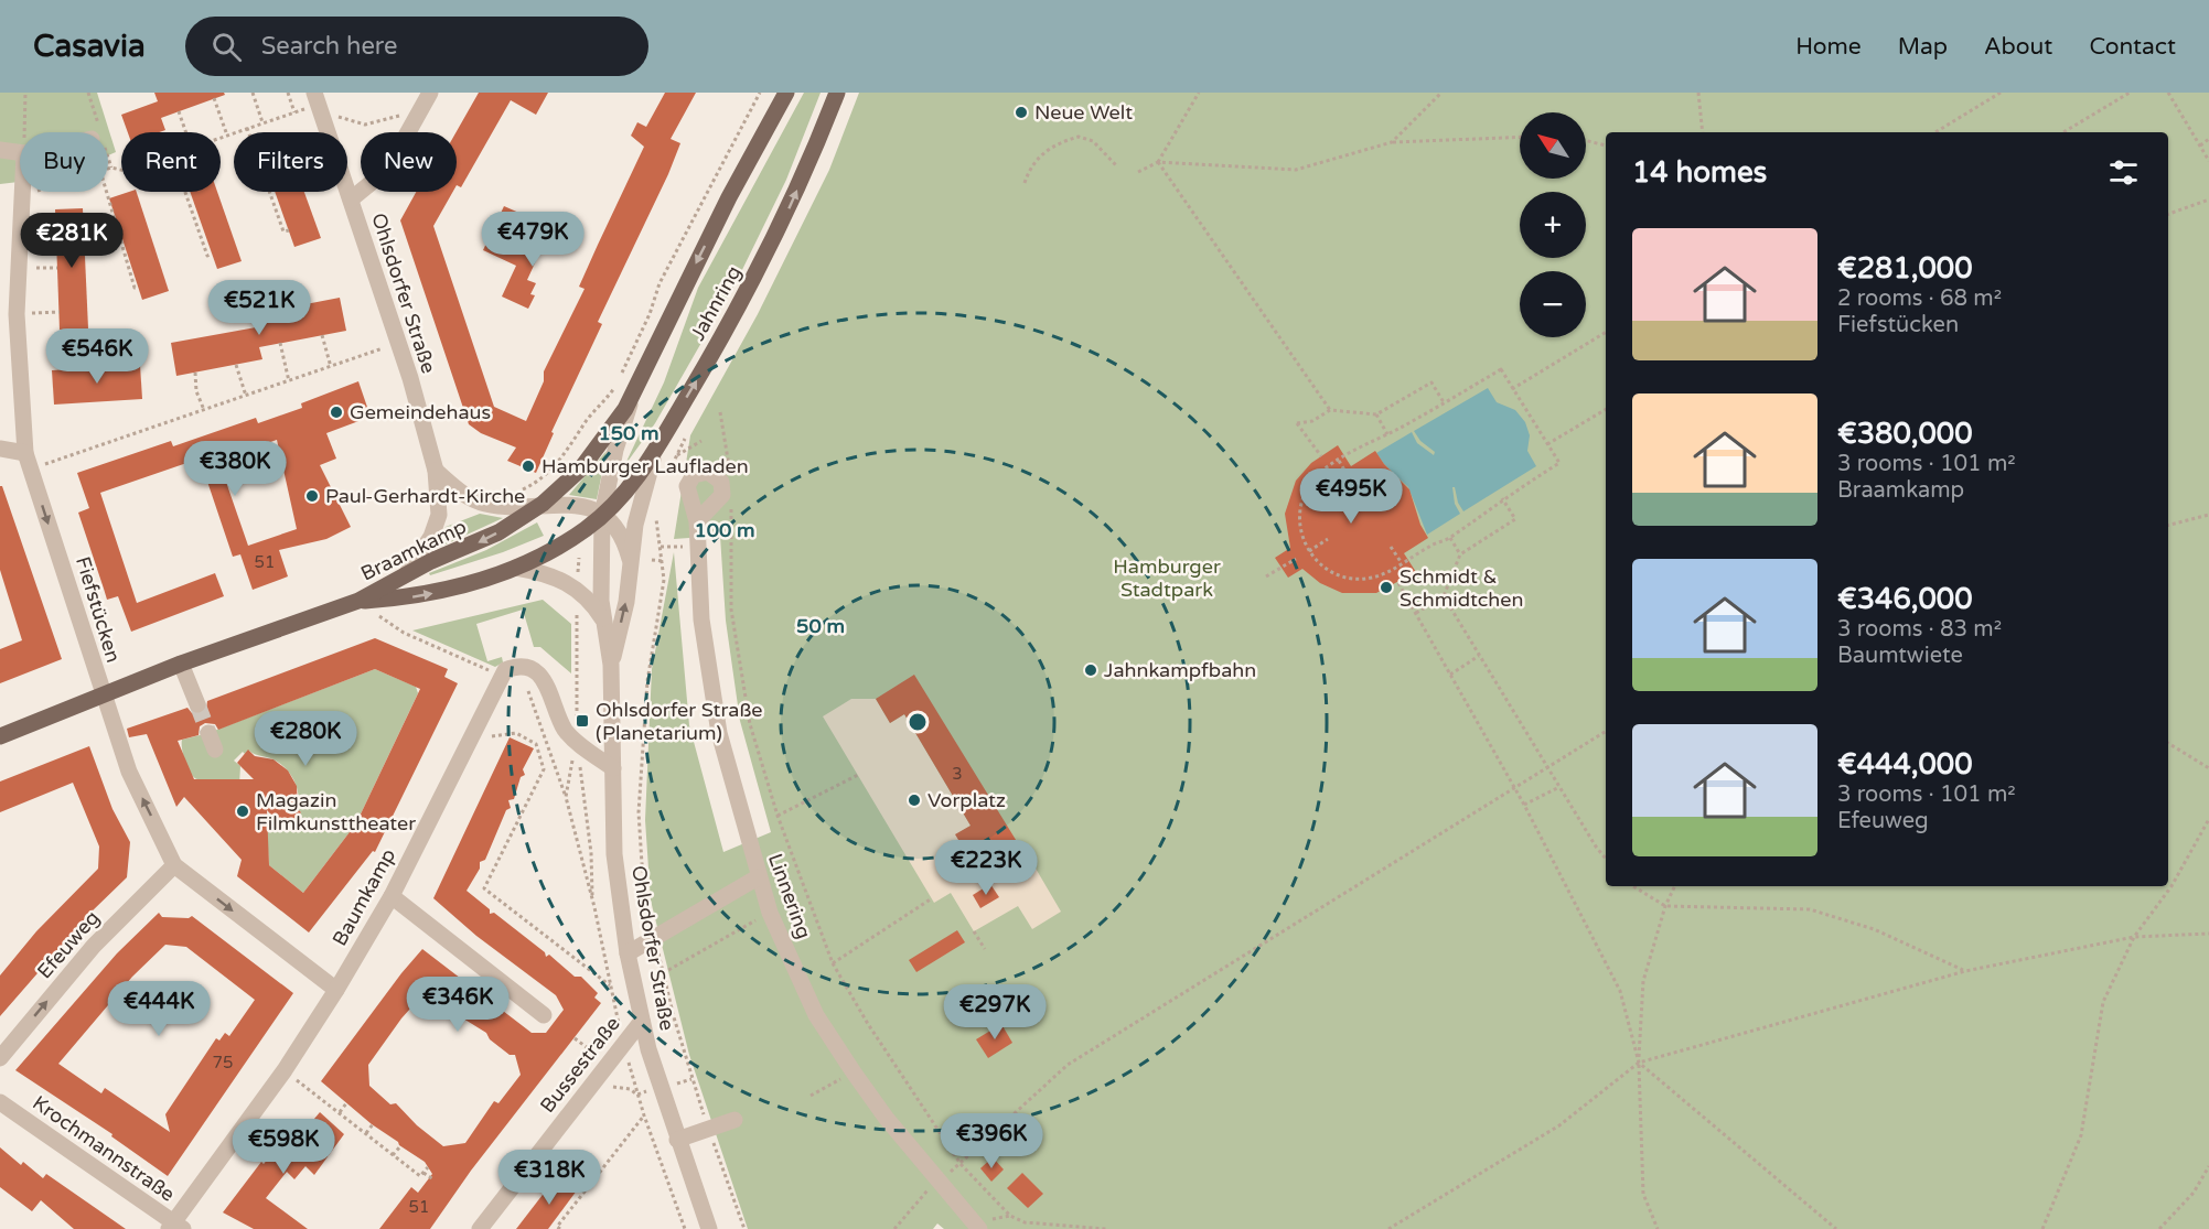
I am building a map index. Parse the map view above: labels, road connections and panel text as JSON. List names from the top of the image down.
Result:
{
  "streets": {
    "main road": ["Jahnring", "Braamkamp"],
    "street": [
      "Ohlsdorfer Straße",
      "Fiefstücken",
      "Linnering",
      "Baumkamp",
      "Efeuweg",
      "Bussestraße",
      "Krochmannstraße"
    ]
  },
  "crossings": [
    ["Ohlsdorfer Straße", "Jahnring"],
    ["Ohlsdorfer Straße", "Braamkamp"],
    ["Ohlsdorfer Straße", "Baumkamp"],
    ["Ohlsdorfer Straße", "Bussestraße"],
    ["Jahnring", "Braamkamp"],
    ["Braamkamp", "Fiefstücken"],
    ["Fiefstücken", "Baumkamp"],
    ["Fiefstücken", "Efeuweg"],
    ["Baumkamp", "Krochmannstraße"]
  ],
  "one_way": ["Efeuweg"],
  "parks": ["Hamburger Stadtpark"],
  "places": {
    "other": [
      "Neue Welt",
      "Gemeindehaus",
      "Hamburger Laufladen",
      "Paul-Gerhardt-Kirche",
      "Schmidt & Schmidtchen",
      "Jahnkampfbahn",
      "Vorplatz",
      "Magazin Filmkunsttheater"
    ],
    "transit": ["Ohlsdorfer Straße (Planetarium)"]
  },
  "house_numbers": [
    "51",
    "3",
    "75",
    "51"
  ],
  "north": "top left",
  "page": {
    "header": "Casavia",
    "search": "Search here",
    "nav": [
      "Home",
      "Map",
      "About",
      "Contact"
    ],
    "map_buttons": ["+", "−"],
    "chip": [
      "Buy",
      "Rent",
      "Filters",
      "New"
    ],
    "heading": "14 homes",
    "price": [
      "€479K",
      "€281K",
      "€521K",
      "€546K",
      "€380K",
      "€495K",
      "€280K",
      "€223K",
      "€346K",
      "€444K",
      "€297K",
      "€396K",
      "€598K",
      "€318K"
    ],
    "list": [
      {
        "name": "€281,000",
        "note": "2 rooms · 68 m² · Fiefstücken"
      },
      {
        "name": "€380,000",
        "note": "3 rooms · 101 m² · Braamkamp"
      },
      {
        "name": "€346,000",
        "note": "3 rooms · 83 m² · Baumtwiete"
      },
      {
        "name": "€444,000",
        "note": "3 rooms · 101 m² · Efeuweg"
      }
    ]
  },
  "rings": ["150 m", "100 m", "50 m"]
}
